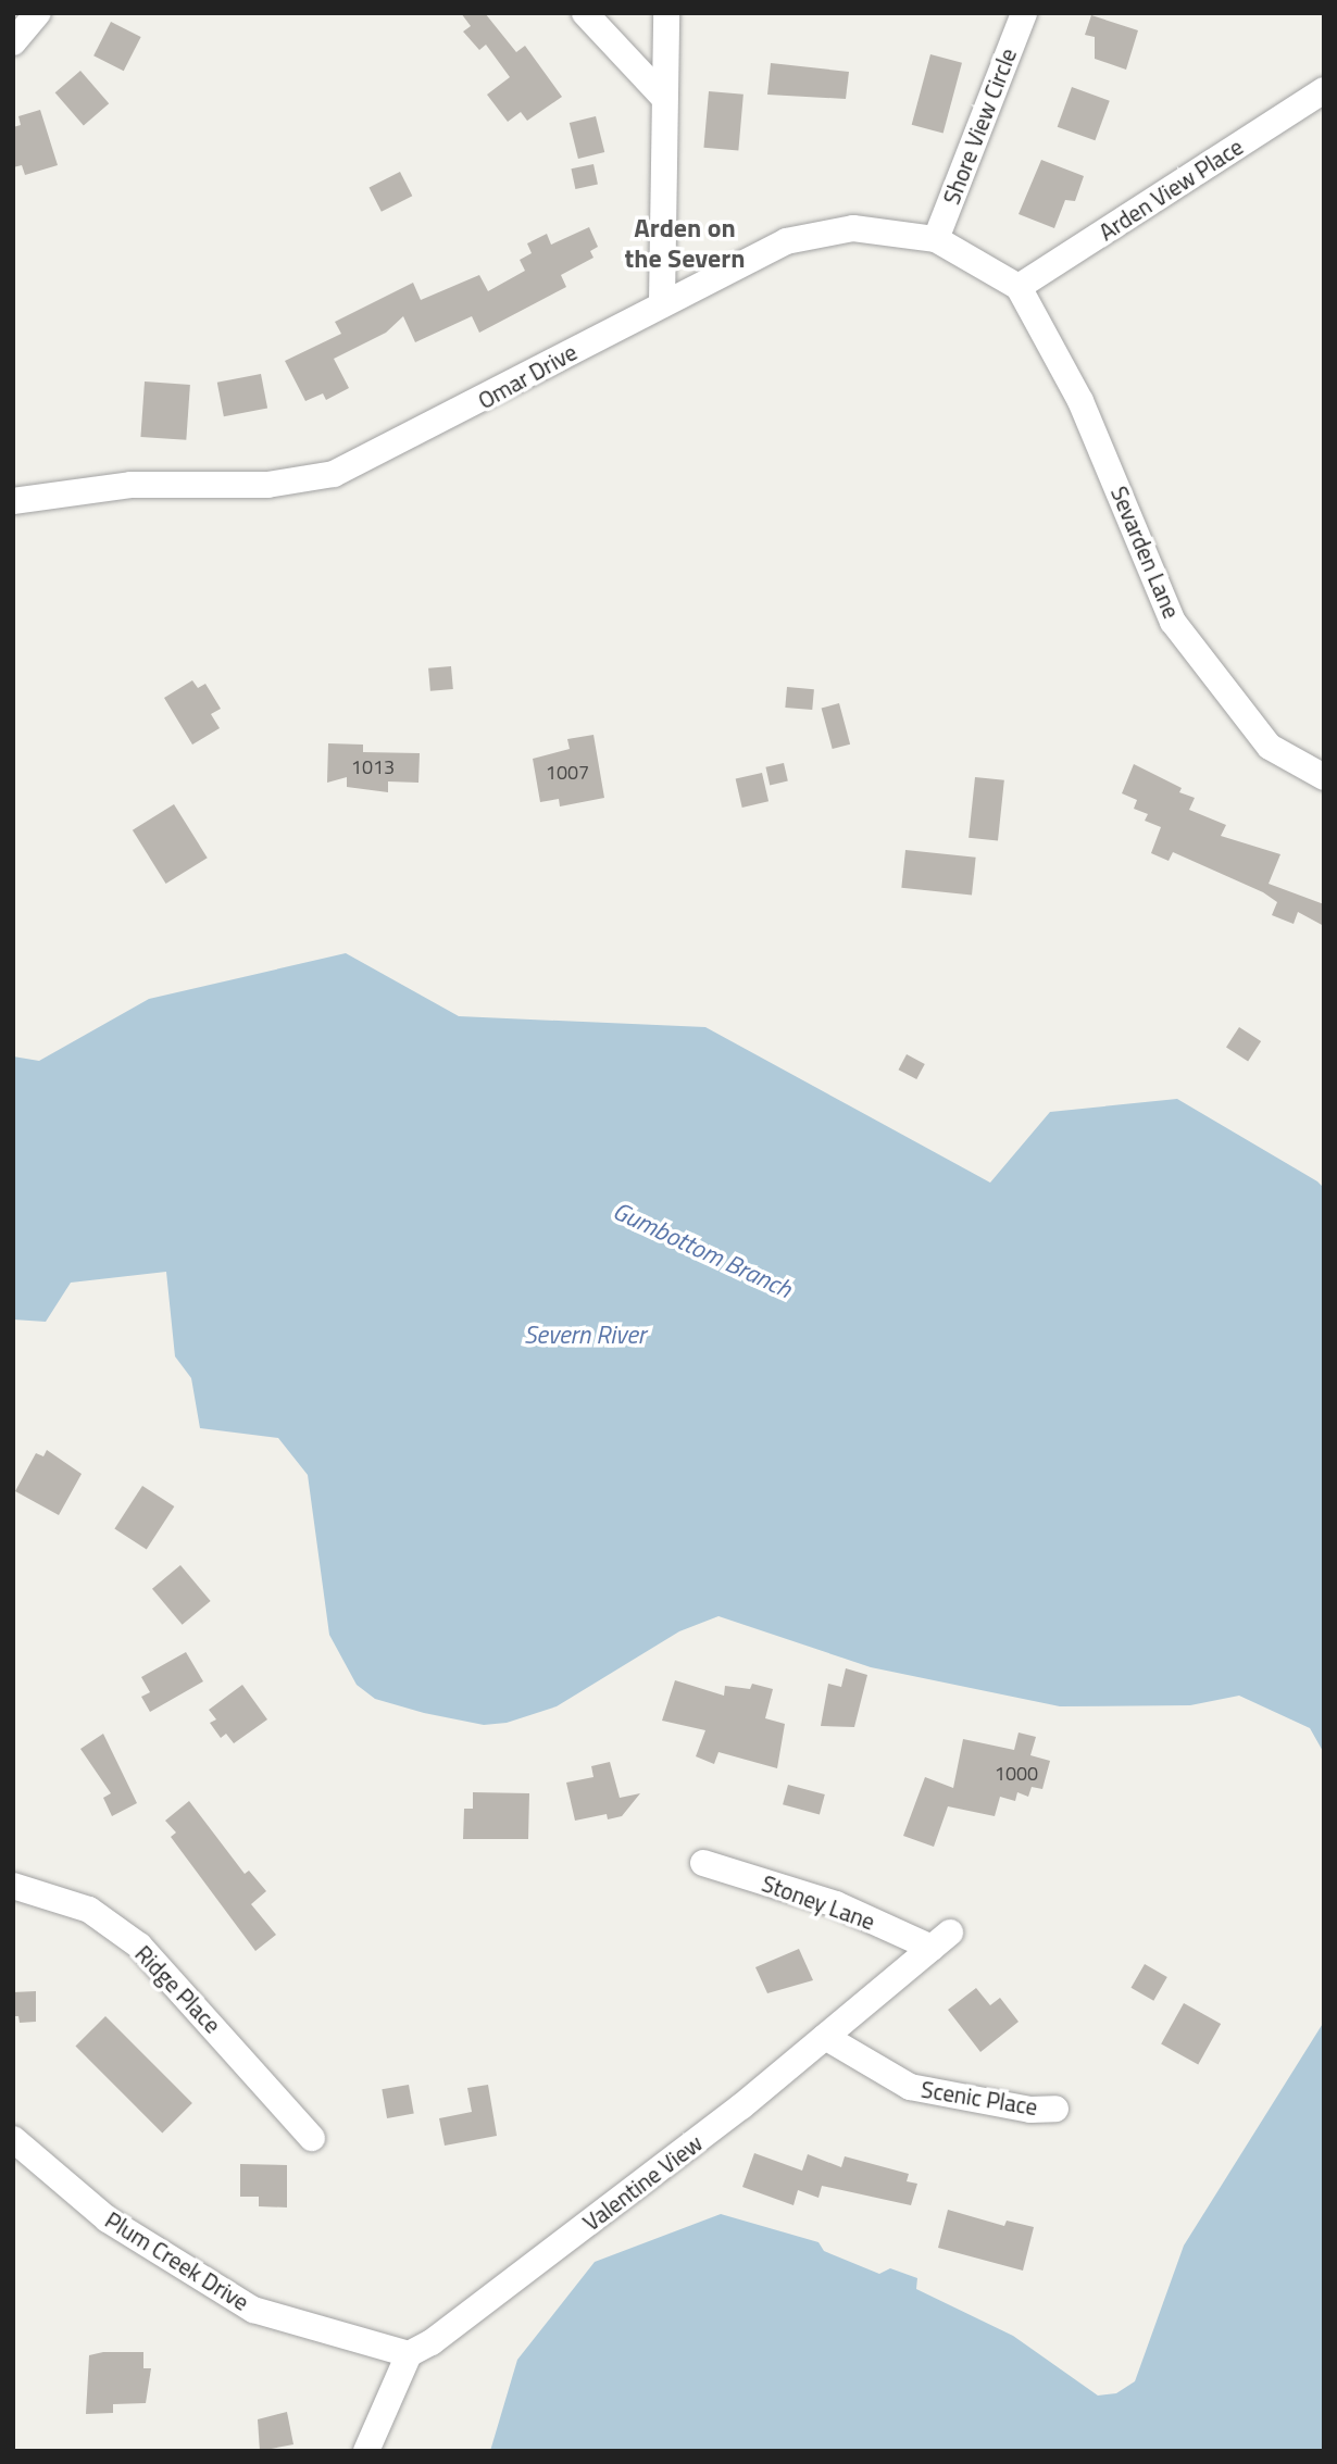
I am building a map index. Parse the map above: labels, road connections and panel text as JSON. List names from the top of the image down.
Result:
{
  "streets": {
    "street": [
      "Shore View Circle",
      "Arden View Place",
      "Omar Drive",
      "Sevarden Lane",
      "Stoney Lane",
      "Ridge Place",
      "Scenic Place",
      "Valentine View",
      "Plum Creek Drive"
    ]
  },
  "crossings": [
    ["Shore View Circle", "Omar Drive"],
    ["Arden View Place", "Omar Drive"],
    ["Arden View Place", "Sevarden Lane"],
    ["Omar Drive", "Sevarden Lane"],
    ["Stoney Lane", "Valentine View"],
    ["Scenic Place", "Valentine View"],
    ["Valentine View", "Plum Creek Drive"]
  ],
  "districts": ["Arden on the Severn"],
  "water": ["Gumbottom Branch", "Severn River"],
  "house_numbers": ["1013", "1007", "1000"]
}
